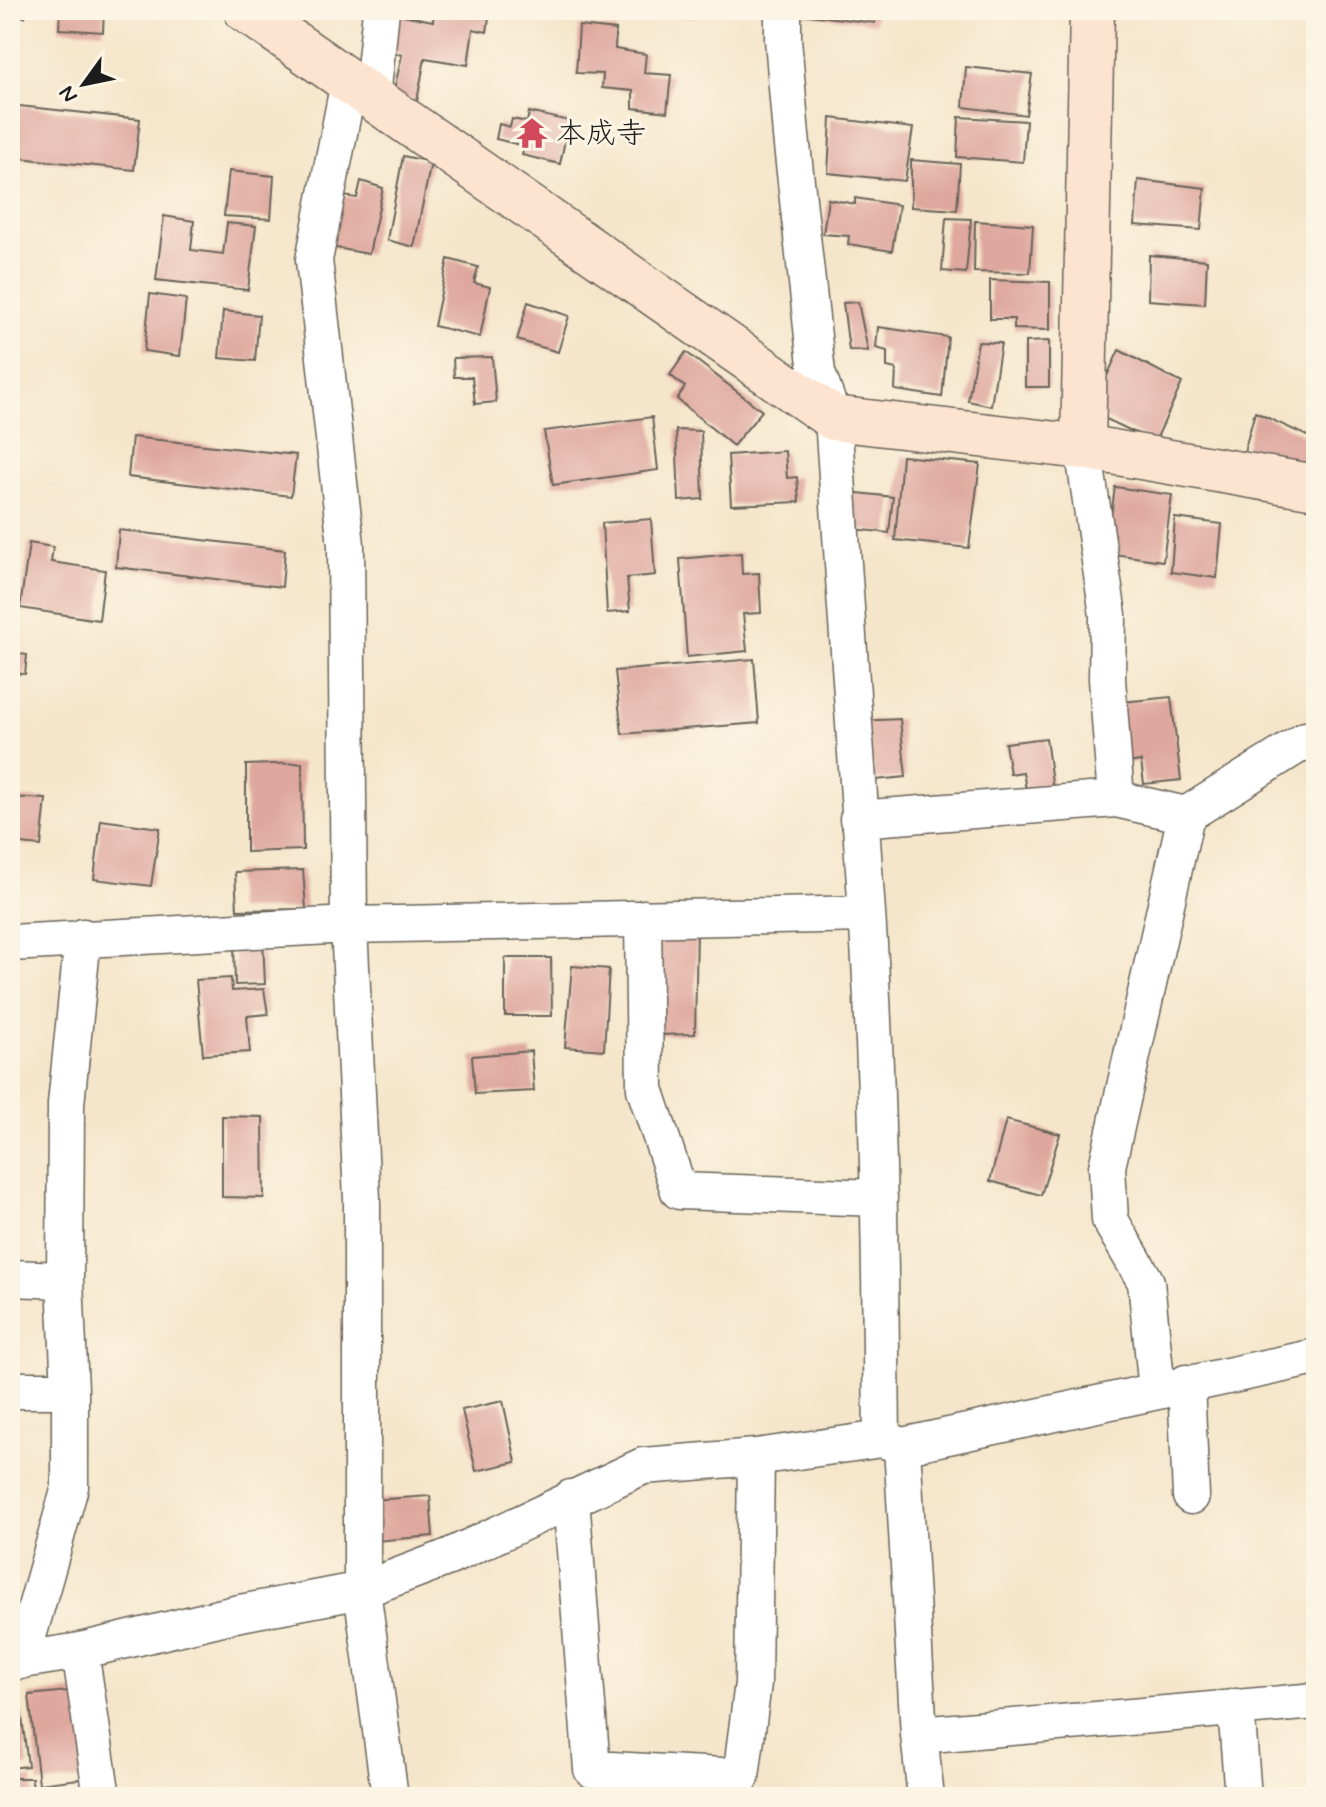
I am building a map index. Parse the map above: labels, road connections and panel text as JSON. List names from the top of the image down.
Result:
{
  "places": {
    "temple": ["本成寺"]
  },
  "north": "bottom left"
}
